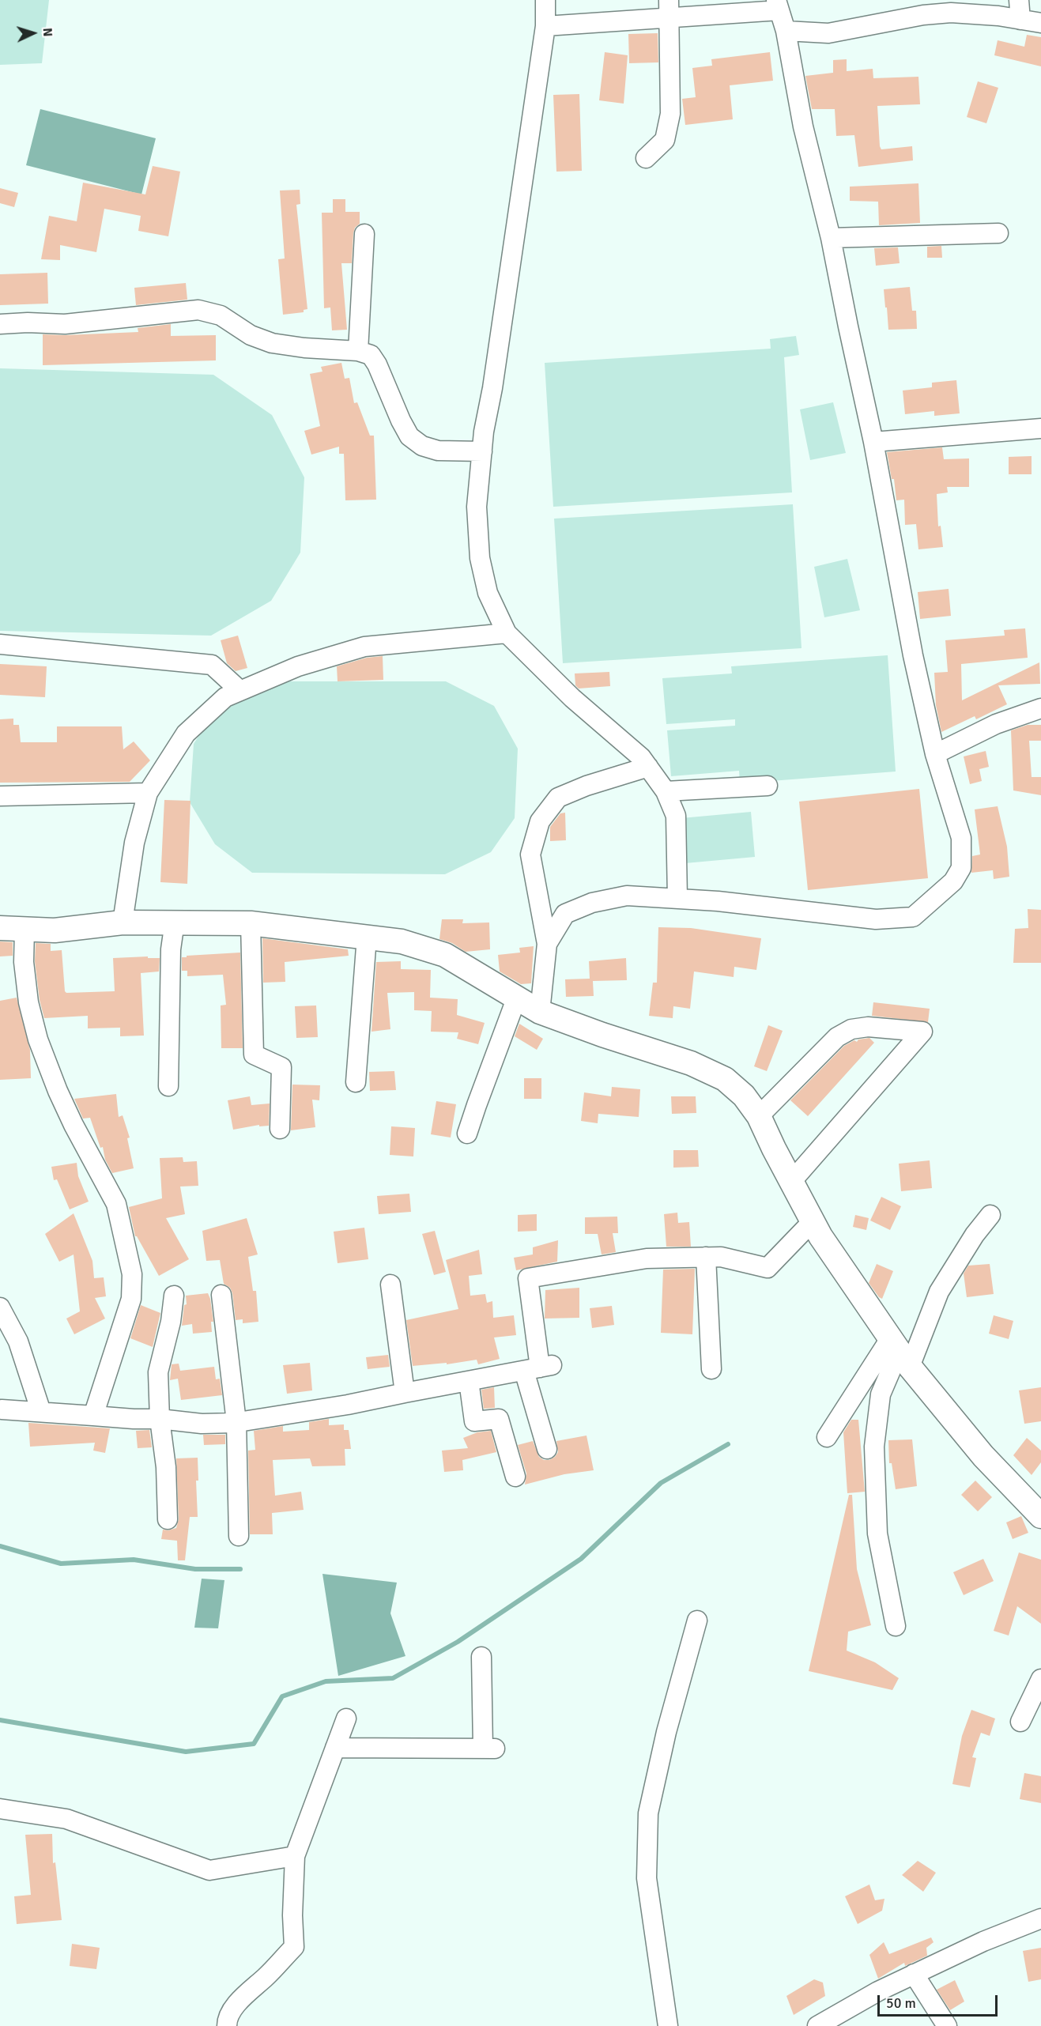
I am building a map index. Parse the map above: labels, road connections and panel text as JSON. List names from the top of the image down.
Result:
{
  "scale_bar": "50 m",
  "north": "right"
}
